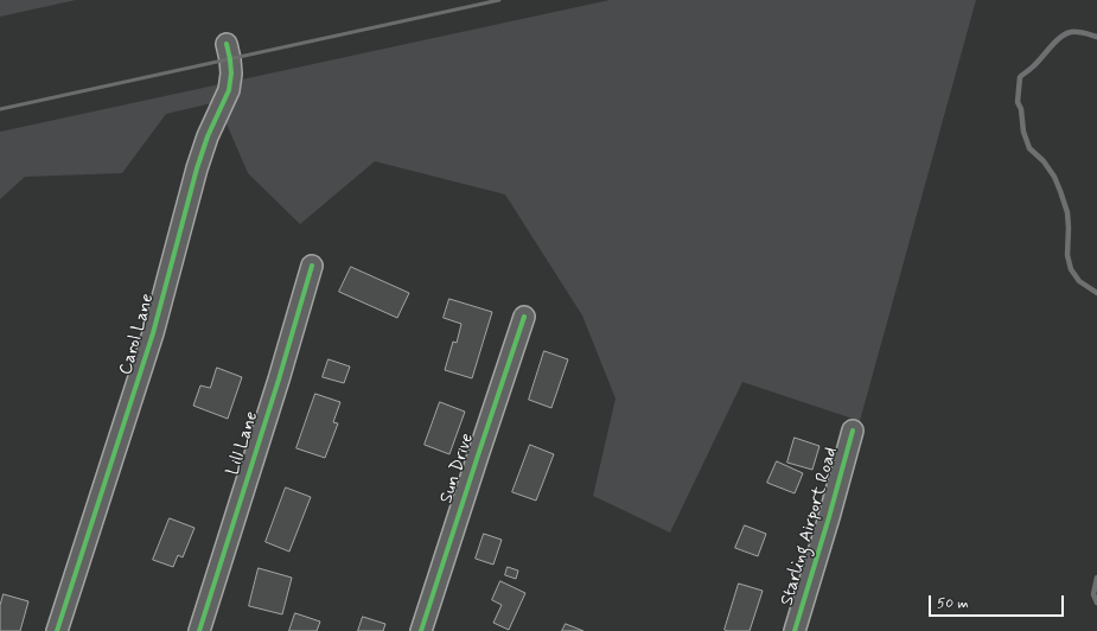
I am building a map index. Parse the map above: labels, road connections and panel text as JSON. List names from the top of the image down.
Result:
{
  "streets": {
    "street": [
      "Carol Lane",
      "Lill Lane",
      "Sun Drive",
      "Starling Airport Road"
    ]
  },
  "scale_bar": "50 m"
}
